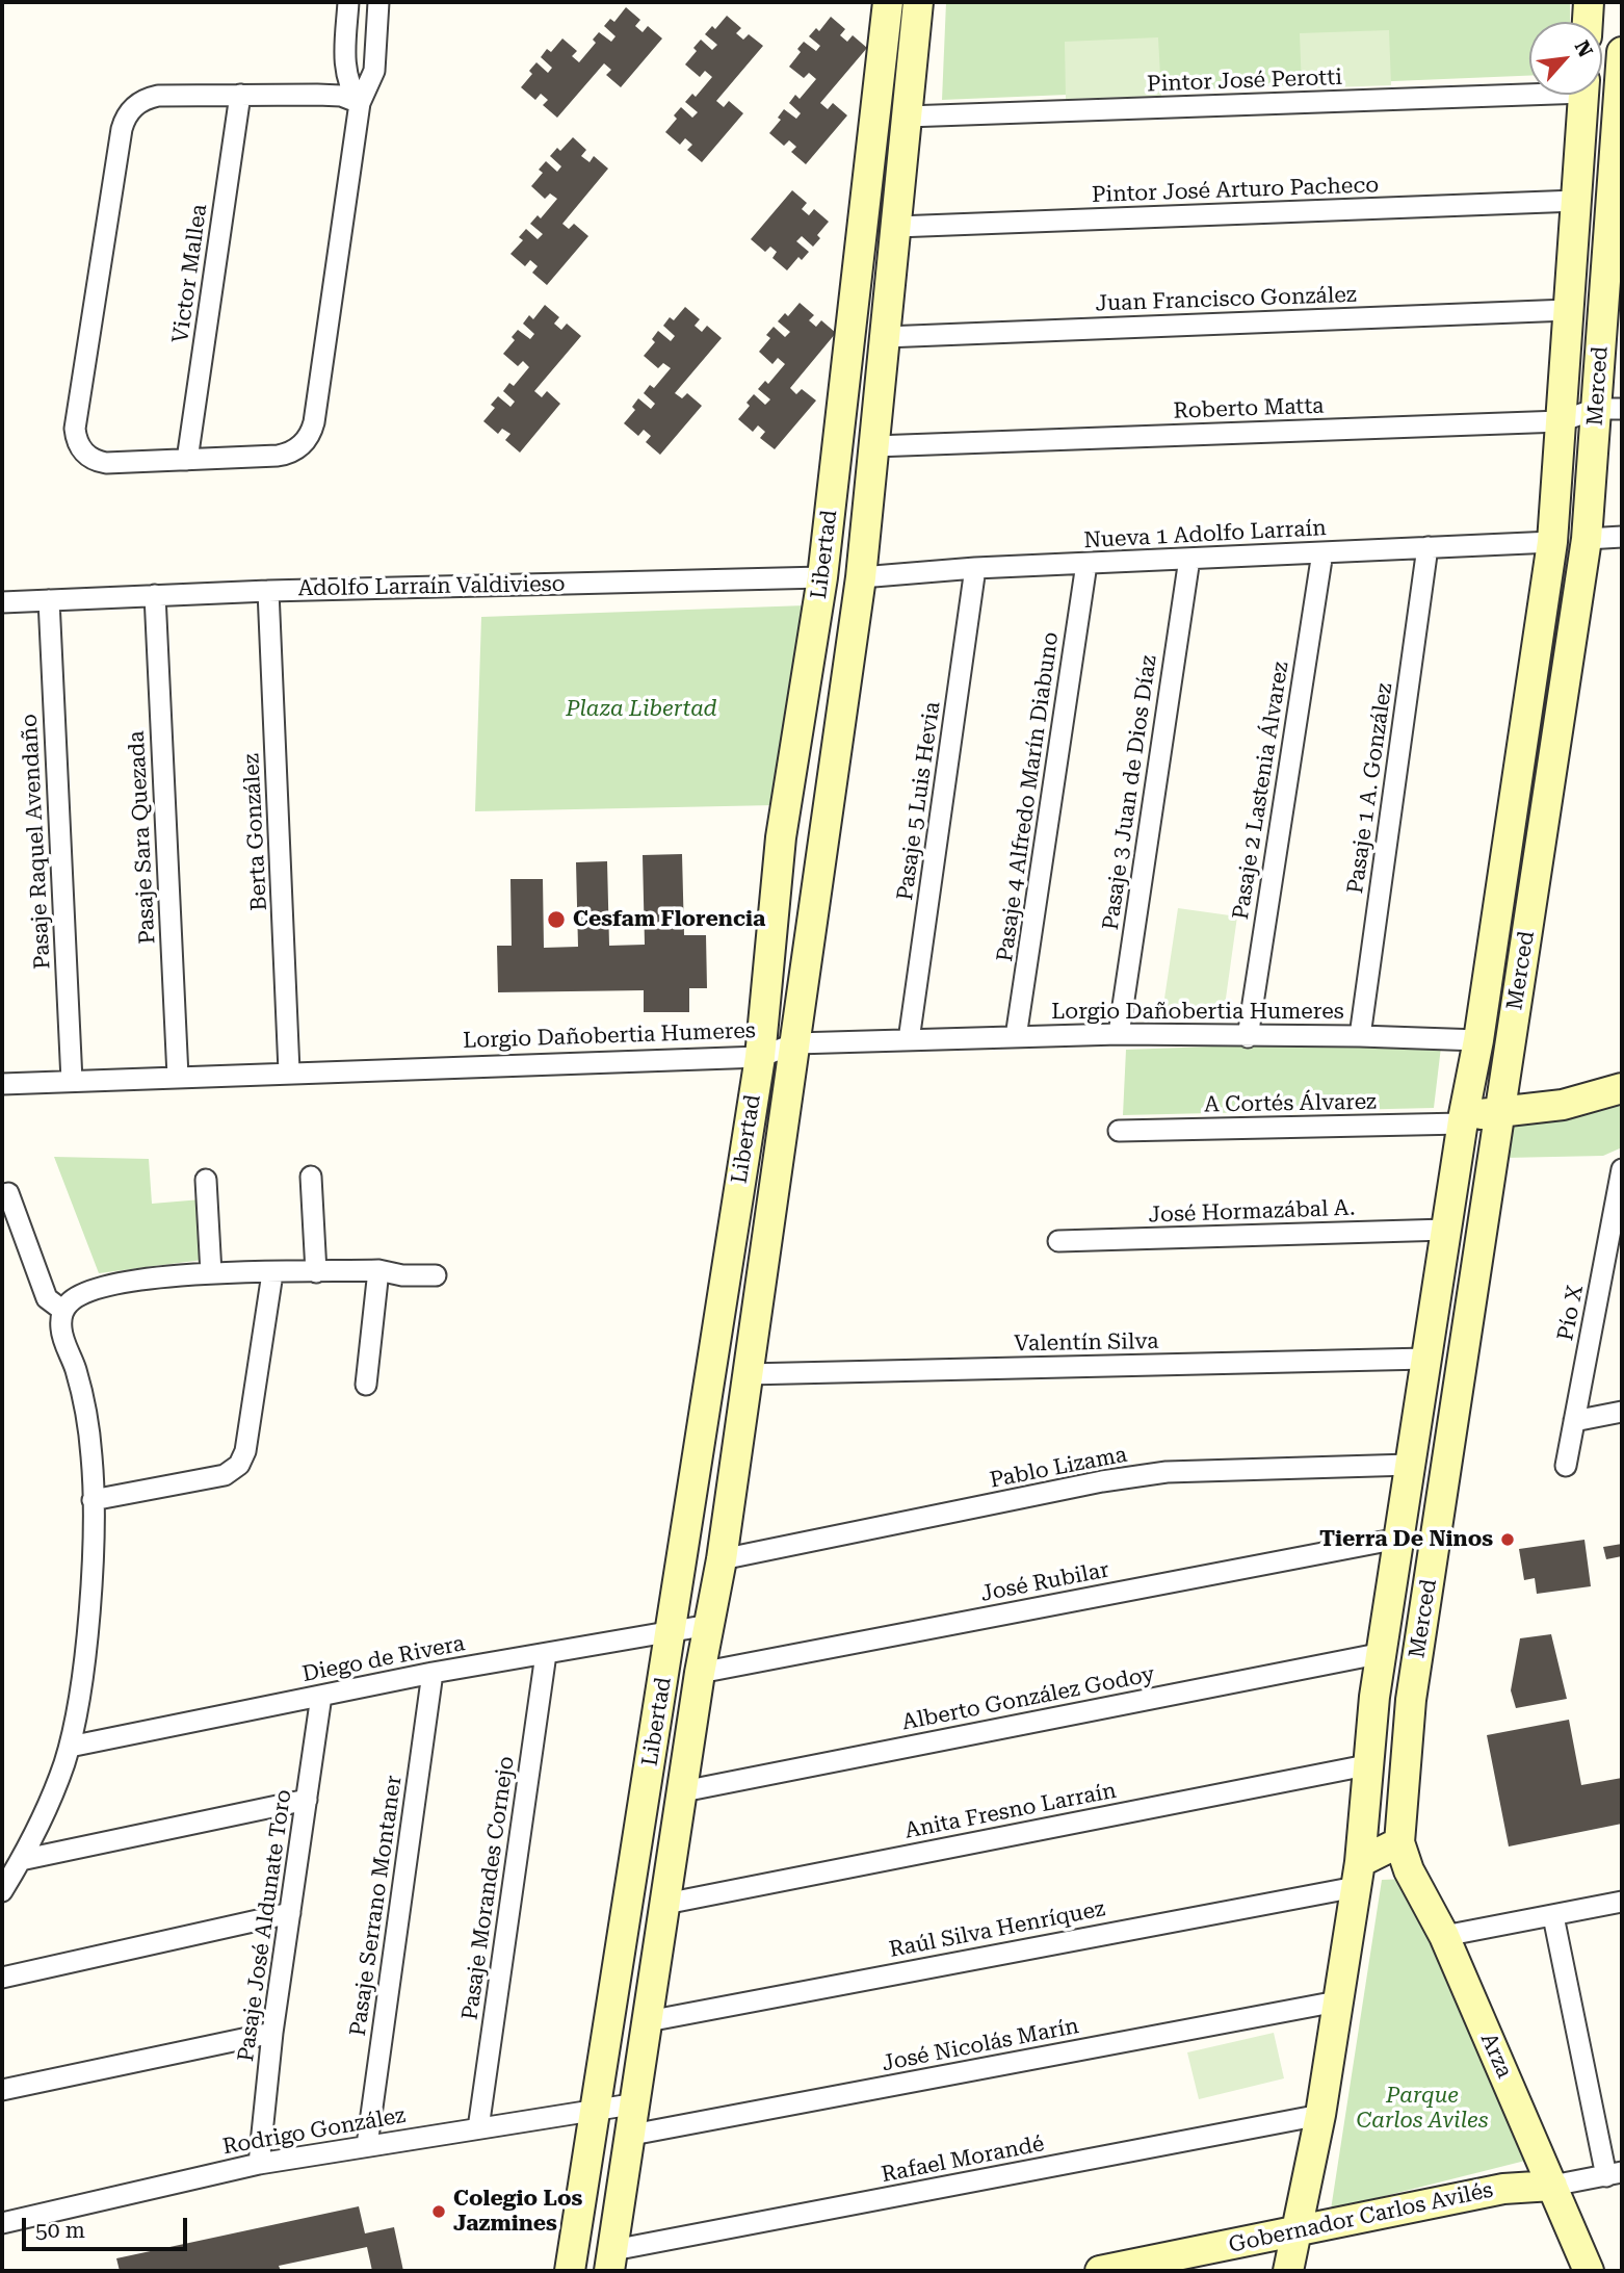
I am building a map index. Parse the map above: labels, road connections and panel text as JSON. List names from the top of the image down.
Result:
{
  "streets": {
    "street": [
      "Pintor José Perotti",
      "Pintor José Arturo Pacheco",
      "Victor Mallea",
      "Juan Francisco González",
      "Merced",
      "Roberto Matta",
      "Nueva 1 Adolfo Larraín",
      "Libertad",
      "Adolfo Larraín Valdivieso",
      "Pasaje 1 A. González",
      "Pasaje 2 Lastenia Álvarez",
      "Pasaje 3 Juan de Dios Díaz",
      "Pasaje 4 Alfredo Marín Diabuno",
      "Pasaje 5 Luis Hevia",
      "Berta González",
      "Pasaje Sara Quezada",
      "Pasaje Raquel Avendaño",
      "Lorgio Dañobertia Humeres",
      "A Cortés Álvarez",
      "José Hormazábal A.",
      "Pío X",
      "Valentín Silva",
      "Pablo Lizama",
      "José Rubilar",
      "Diego de Rivera",
      "Alberto González Godoy",
      "Anita Fresno Larraín",
      "Pasaje Morandes Cornejo",
      "Pasaje Serrano Montaner",
      "Pasaje José Aldunate Toro",
      "Raúl Silva Henríquez",
      "José Nicolás Marín",
      "Arza",
      "Rodrigo González",
      "Rafael Morandé",
      "Gobernador Carlos Avilés"
    ]
  },
  "crossings": [
    ["Pintor José Perotti", "Libertad"],
    ["Pintor José Arturo Pacheco", "Merced"],
    ["Pintor José Arturo Pacheco", "Libertad"],
    ["Juan Francisco González", "Merced"],
    ["Juan Francisco González", "Libertad"],
    ["Merced", "Roberto Matta"],
    ["Merced", "Nueva 1 Adolfo Larraín"],
    ["Merced", "Lorgio Dañobertia Humeres"],
    ["Merced", "A Cortés Álvarez"],
    ["Merced", "José Hormazábal A."],
    ["Merced", "Valentín Silva"],
    ["Merced", "Pablo Lizama"],
    ["Merced", "José Rubilar"],
    ["Merced", "Alberto González Godoy"],
    ["Merced", "Anita Fresno Larraín"],
    ["Merced", "Raúl Silva Henríquez"],
    ["Merced", "José Nicolás Marín"],
    ["Merced", "Arza"],
    ["Merced", "Rafael Morandé"],
    ["Merced", "Gobernador Carlos Avilés"],
    ["Roberto Matta", "Libertad"],
    ["Nueva 1 Adolfo Larraín", "Libertad"],
    ["Nueva 1 Adolfo Larraín", "Adolfo Larraín Valdivieso"],
    ["Nueva 1 Adolfo Larraín", "Pasaje 1 A. González"],
    ["Nueva 1 Adolfo Larraín", "Pasaje 2 Lastenia Álvarez"],
    ["Nueva 1 Adolfo Larraín", "Pasaje 3 Juan de Dios Díaz"],
    ["Nueva 1 Adolfo Larraín", "Pasaje 4 Alfredo Marín Diabuno"],
    ["Nueva 1 Adolfo Larraín", "Pasaje 5 Luis Hevia"],
    ["Libertad", "Adolfo Larraín Valdivieso"],
    ["Libertad", "Lorgio Dañobertia Humeres"],
    ["Libertad", "Valentín Silva"],
    ["Libertad", "Pablo Lizama"],
    ["Libertad", "José Rubilar"],
    ["Libertad", "Diego de Rivera"],
    ["Libertad", "Alberto González Godoy"],
    ["Libertad", "Anita Fresno Larraín"],
    ["Libertad", "Raúl Silva Henríquez"],
    ["Libertad", "José Nicolás Marín"],
    ["Libertad", "Rodrigo González"],
    ["Libertad", "Rafael Morandé"],
    ["Adolfo Larraín Valdivieso", "Berta González"],
    ["Adolfo Larraín Valdivieso", "Pasaje Sara Quezada"],
    ["Adolfo Larraín Valdivieso", "Pasaje Raquel Avendaño"],
    ["Pasaje 1 A. González", "Lorgio Dañobertia Humeres"],
    ["Pasaje 2 Lastenia Álvarez", "Lorgio Dañobertia Humeres"],
    ["Pasaje 3 Juan de Dios Díaz", "Lorgio Dañobertia Humeres"],
    ["Pasaje 4 Alfredo Marín Diabuno", "Lorgio Dañobertia Humeres"],
    ["Pasaje 5 Luis Hevia", "Lorgio Dañobertia Humeres"],
    ["Berta González", "Lorgio Dañobertia Humeres"],
    ["Pasaje Sara Quezada", "Lorgio Dañobertia Humeres"],
    ["Pasaje Raquel Avendaño", "Lorgio Dañobertia Humeres"],
    ["Diego de Rivera", "Pasaje Morandes Cornejo"],
    ["Diego de Rivera", "Pasaje Serrano Montaner"],
    ["Diego de Rivera", "Pasaje José Aldunate Toro"],
    ["Pasaje Morandes Cornejo", "Rodrigo González"],
    ["Pasaje Serrano Montaner", "Rodrigo González"],
    ["Pasaje José Aldunate Toro", "Rodrigo González"],
    ["Arza", "Gobernador Carlos Avilés"]
  ],
  "parks": ["Plaza Libertad", "Parque Carlos Aviles"],
  "places": ["Cesfam Florencia", "Tierra De Ninos", "Colegio Los Jazmines"],
  "scale_bar": "50 m",
  "north": "top right"
}
